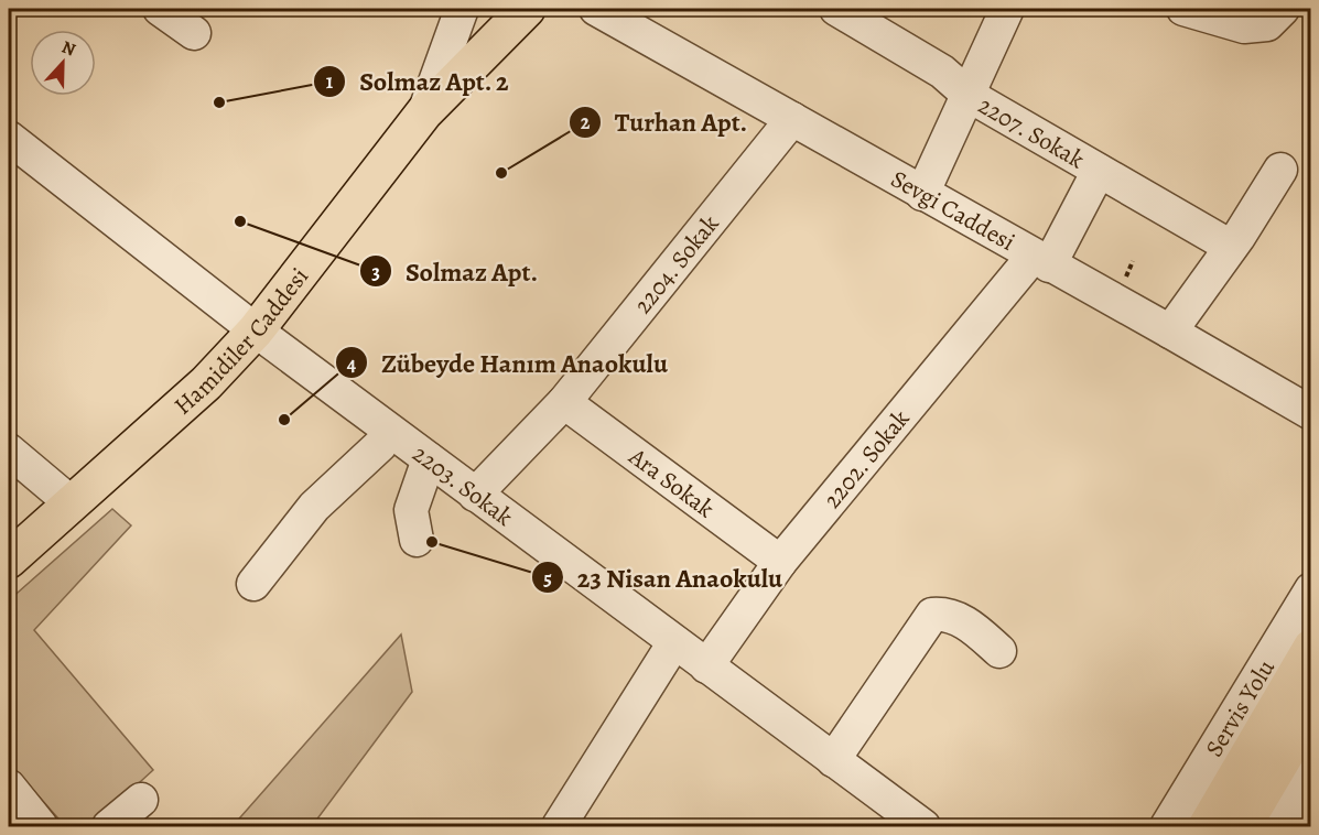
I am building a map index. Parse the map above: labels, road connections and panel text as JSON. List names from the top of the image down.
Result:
{
  "streets": {
    "main road": ["Hamidiler Caddesi"],
    "street": [
      "2207. Sokak",
      "Sevgi Caddesi",
      "2204. Sokak",
      "2202. Sokak",
      "Ara Sokak",
      "2203. Sokak",
      "Servis Yolu"
    ]
  },
  "crossings": [
    ["Sevgi Caddesi", "2204. Sokak"],
    ["Sevgi Caddesi", "2202. Sokak"],
    ["2204. Sokak", "Ara Sokak"],
    ["2204. Sokak", "2203. Sokak"],
    ["Hamidiler Caddesi", "2203. Sokak"],
    ["2202. Sokak", "Ara Sokak"],
    ["2202. Sokak", "2203. Sokak"]
  ],
  "places": [
    "Solmaz Apt. 2",
    "Turhan Apt.",
    "Solmaz Apt.",
    "Zübeyde Hanım Anaokulu",
    "23 Nisan Anaokulu"
  ],
  "north": "top"
}
